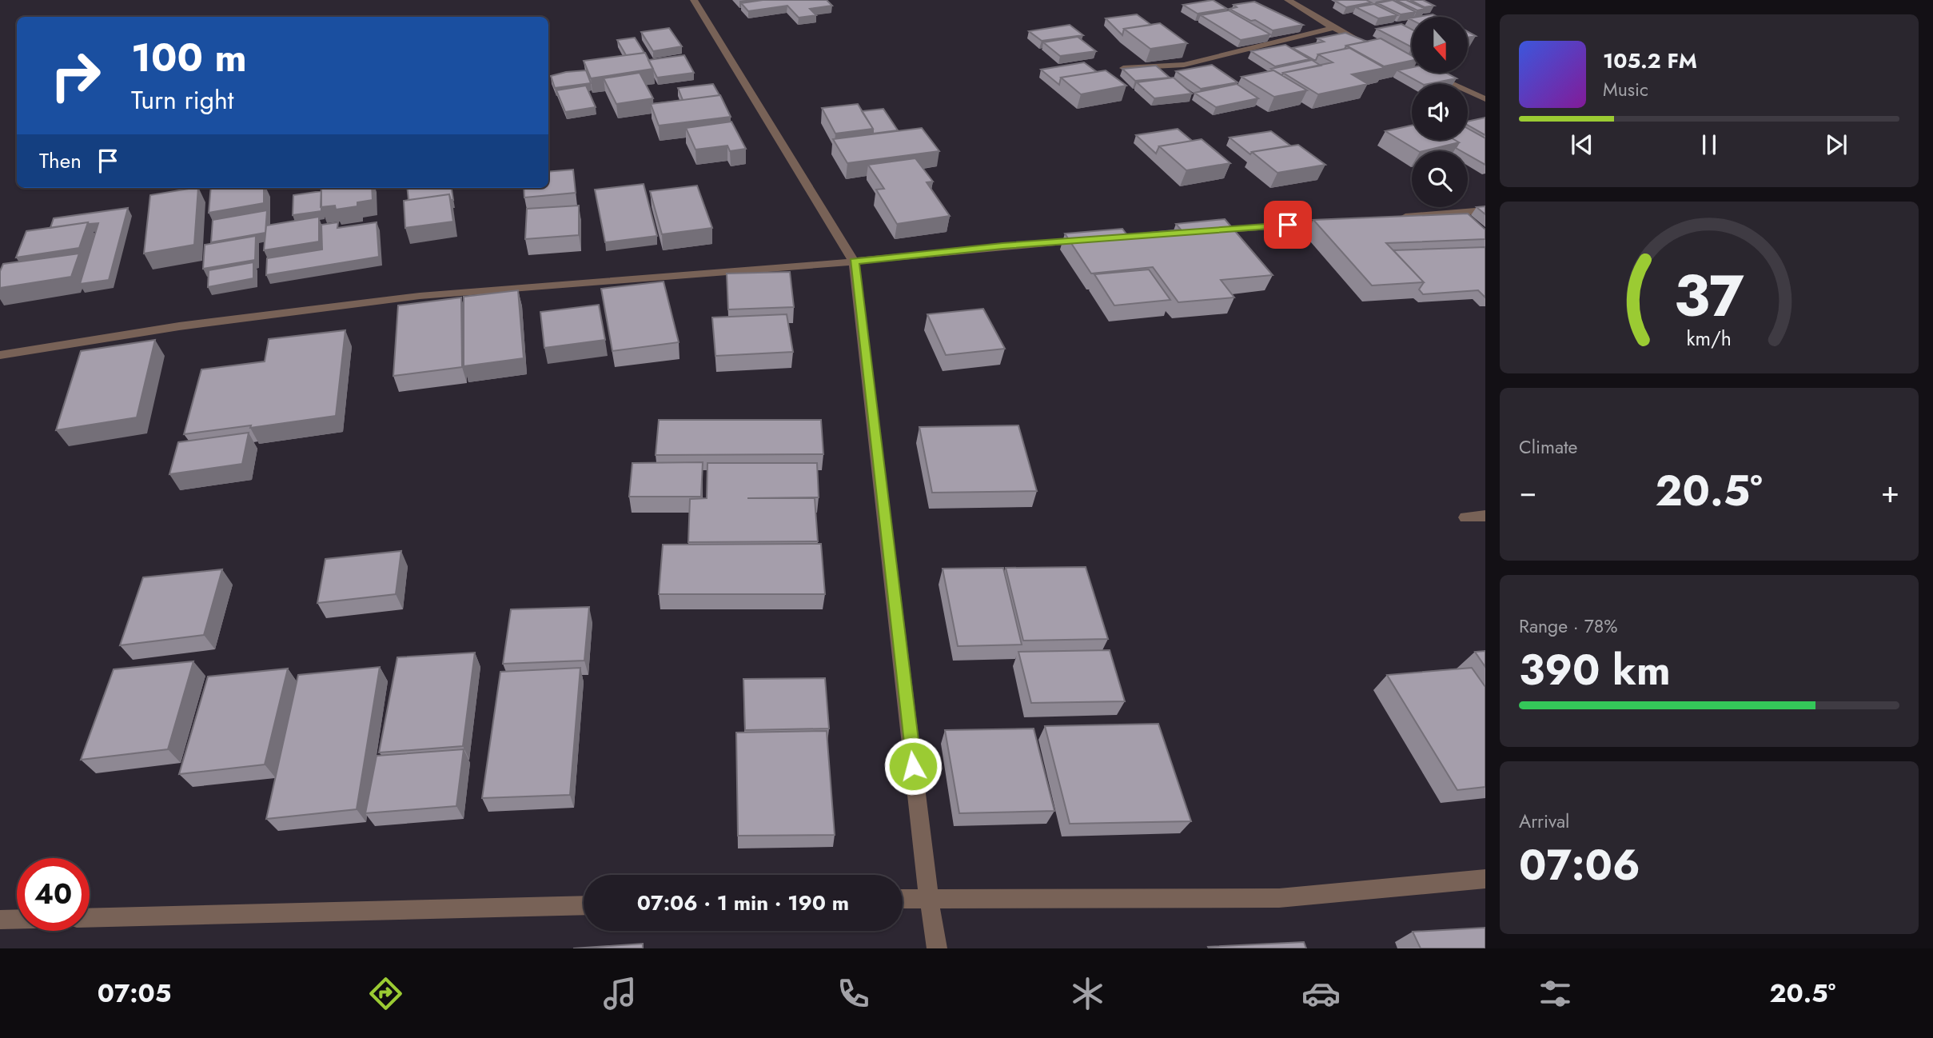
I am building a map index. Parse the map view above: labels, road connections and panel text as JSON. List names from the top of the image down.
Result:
{
  "north": "bottom",
  "page": {
    "turn": ["100 m", "Turn right"],
    "song": ["105.2 FM", "Music"],
    "then": "Then",
    "tile": [
      "Climate",
      ["Range · 78%", "390 km"],
      ["Arrival", "07:06"]
    ],
    "heat": ["−", "20.5°", "+"],
    "limit": "40",
    "trip": "07:06 · 1 min · 190 m",
    "tabs": ["07:05", "20.5°"],
    "gauge": ["37", "km/h"]
  }
}
